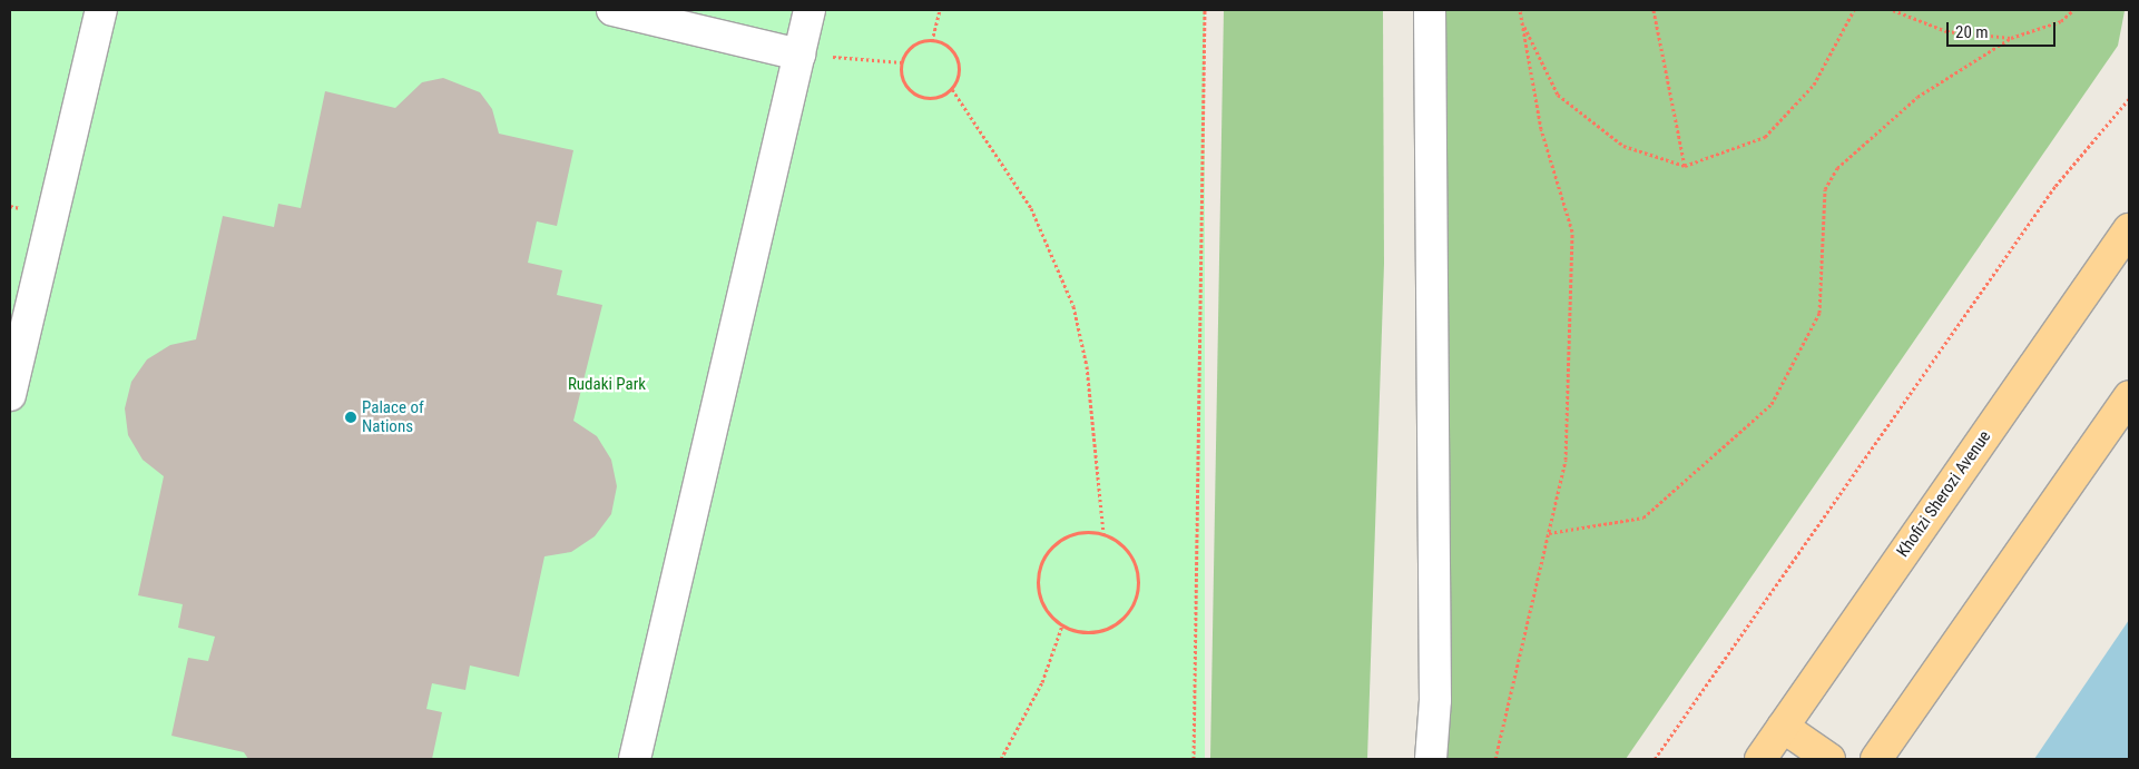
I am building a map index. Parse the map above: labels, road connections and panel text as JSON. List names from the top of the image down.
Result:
{
  "streets": {
    "main road": ["Khofizi Sherozi Avenue"]
  },
  "parks": ["Rudaki Park"],
  "places": ["Palace of Nations"],
  "scale_bar": "20 m"
}
